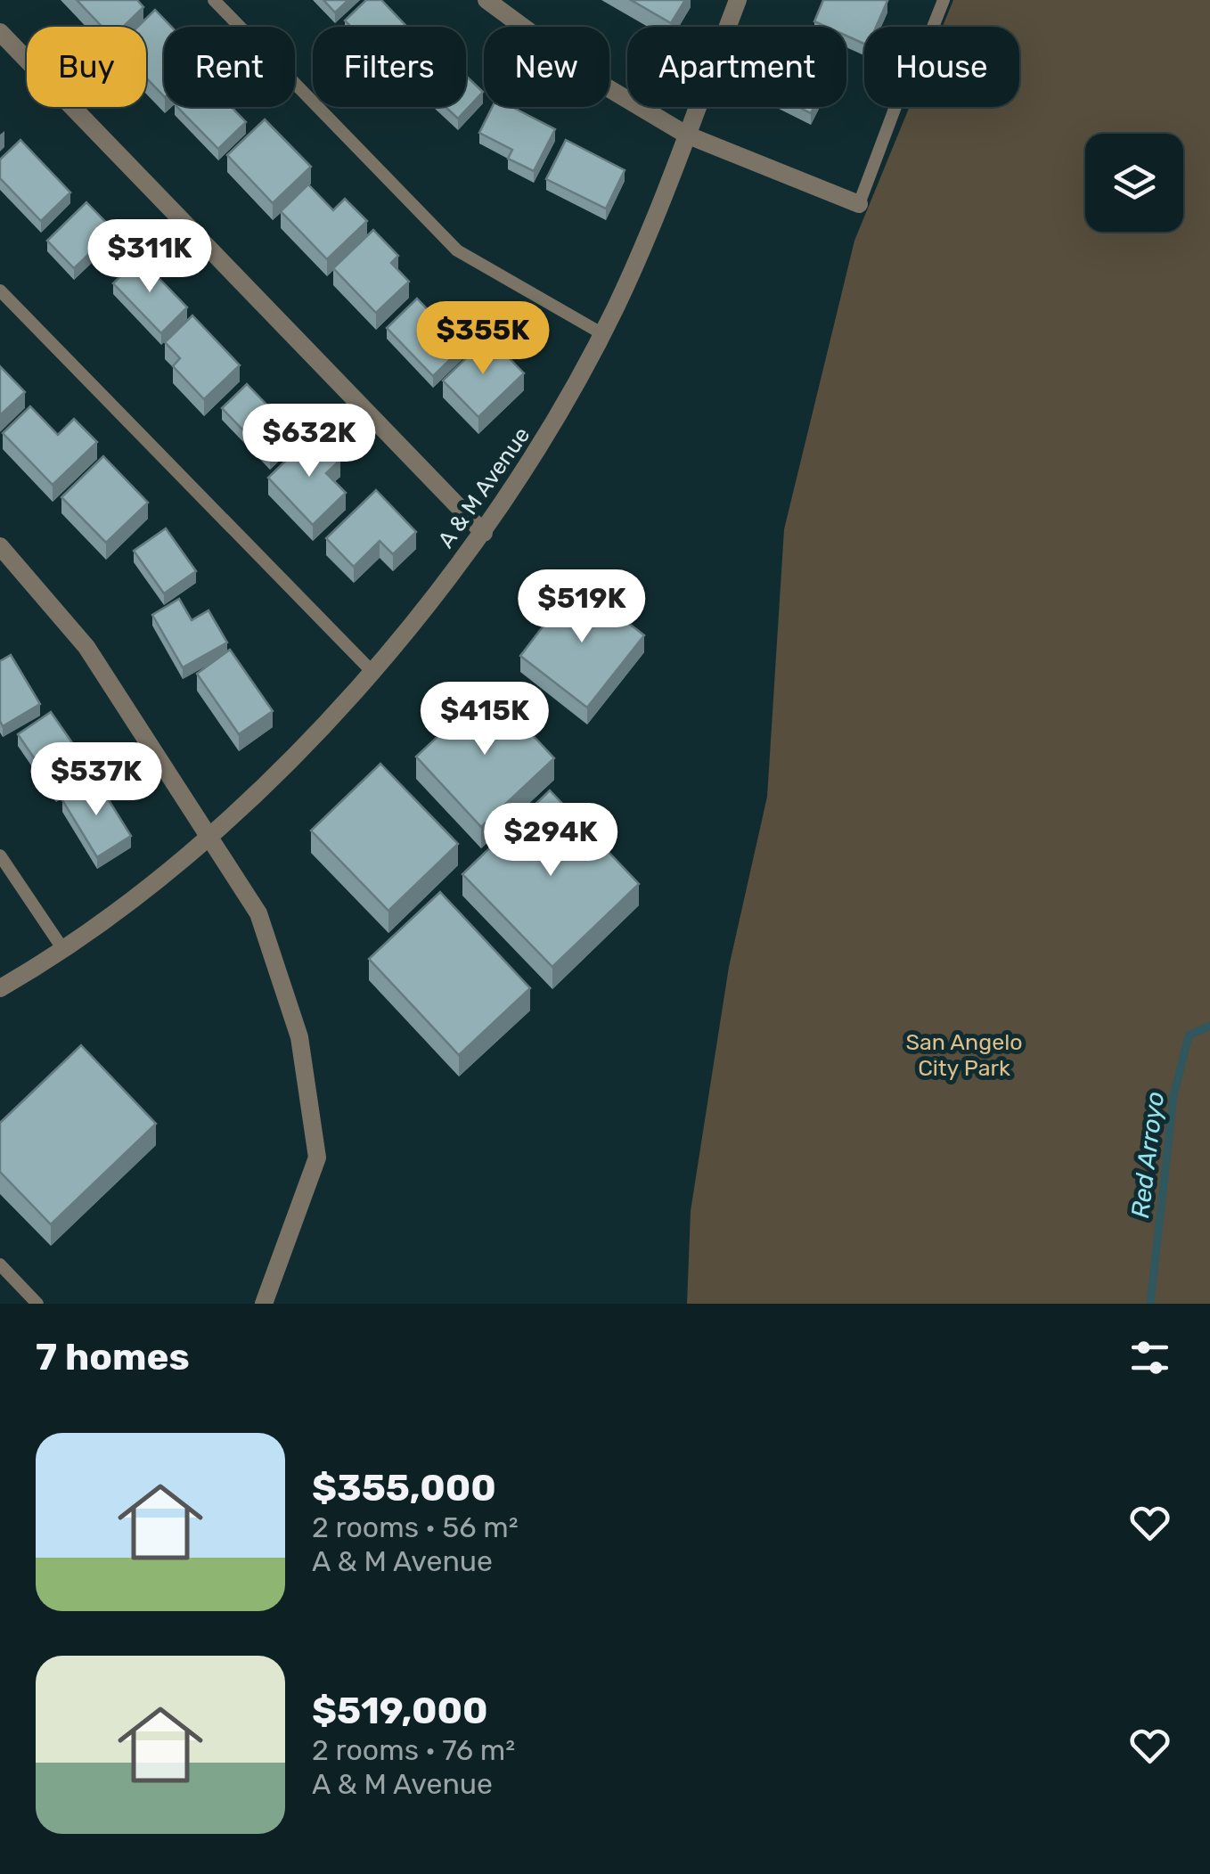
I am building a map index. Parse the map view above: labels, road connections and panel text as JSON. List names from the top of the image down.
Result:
{
  "streets": {
    "street": ["A & M Avenue"]
  },
  "water": ["Red Arroyo"],
  "parks": ["San Angelo City Park"],
  "page": {
    "chip": [
      "Buy",
      "Rent",
      "Filters",
      "New",
      "Apartment",
      "House"
    ],
    "price": [
      "$311K",
      "$355K",
      "$632K",
      "$519K",
      "$415K",
      "$537K",
      "$294K"
    ],
    "heading": "7 homes",
    "list": [
      {
        "name": "$355,000",
        "note": "2 rooms · 56 m² · A & M Avenue"
      },
      {
        "name": "$519,000",
        "note": "2 rooms · 76 m² · A & M Avenue"
      }
    ]
  }
}
